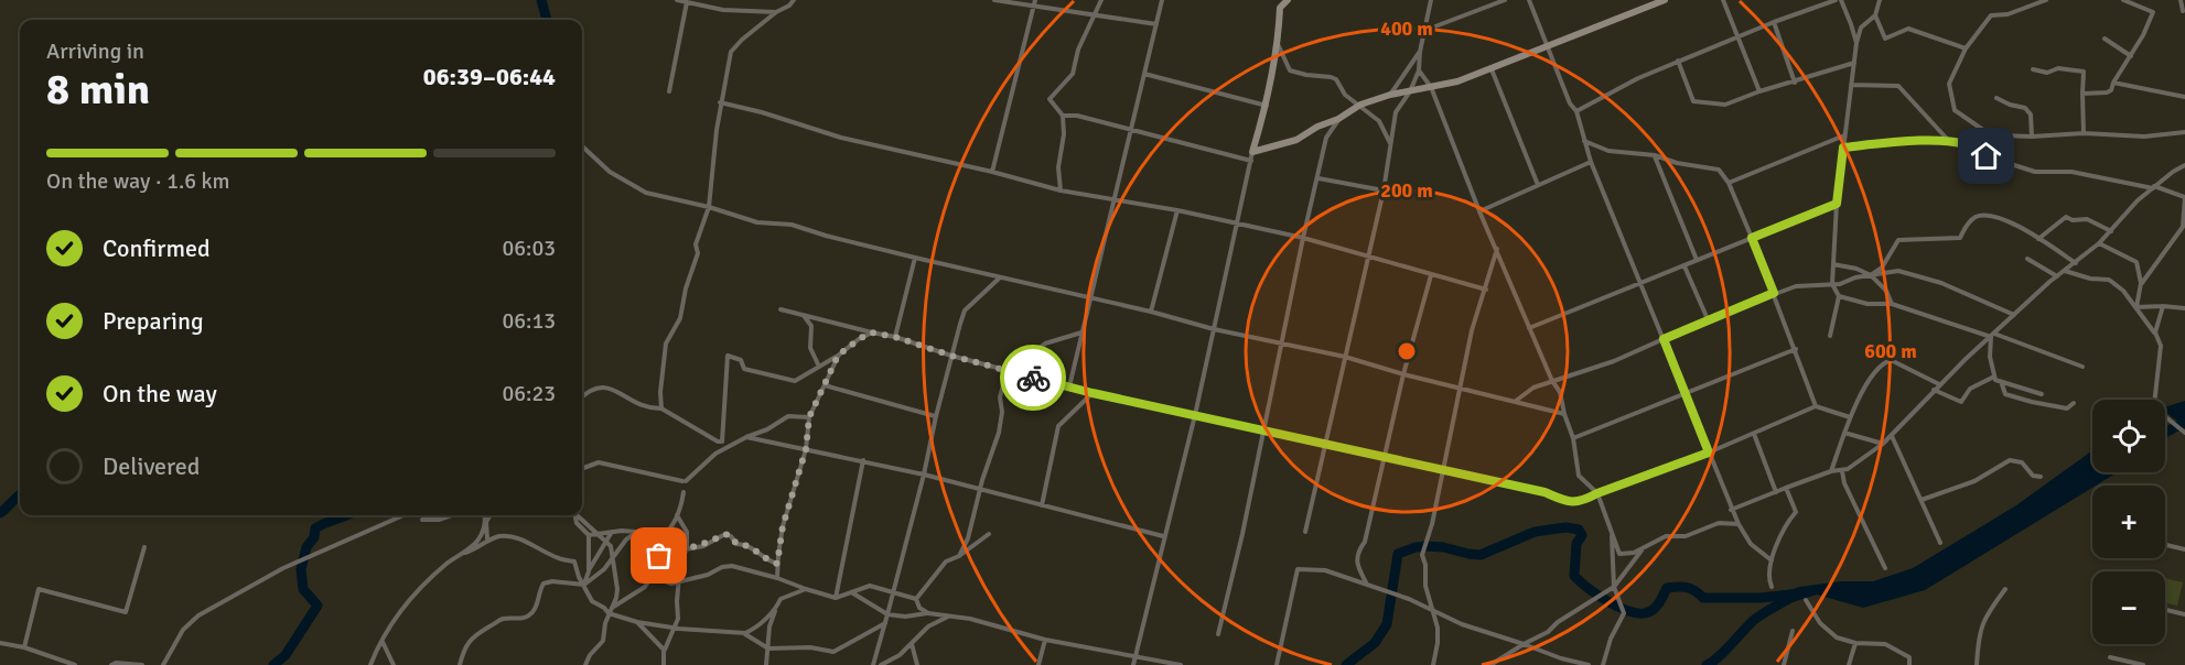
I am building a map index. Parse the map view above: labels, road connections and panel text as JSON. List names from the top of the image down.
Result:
{
  "page": {
    "heading": ["8 min", "Arriving in", "06:39–06:44"],
    "bar": "On the way · 1.6 km",
    "list": [
      ["Confirmed", "06:03"],
      ["Preparing", "06:13"],
      ["On the way", "06:23"],
      "Delivered"
    ],
    "map_buttons": ["+", "−"]
  },
  "rings": ["400 m", "200 m", "600 m"]
}
